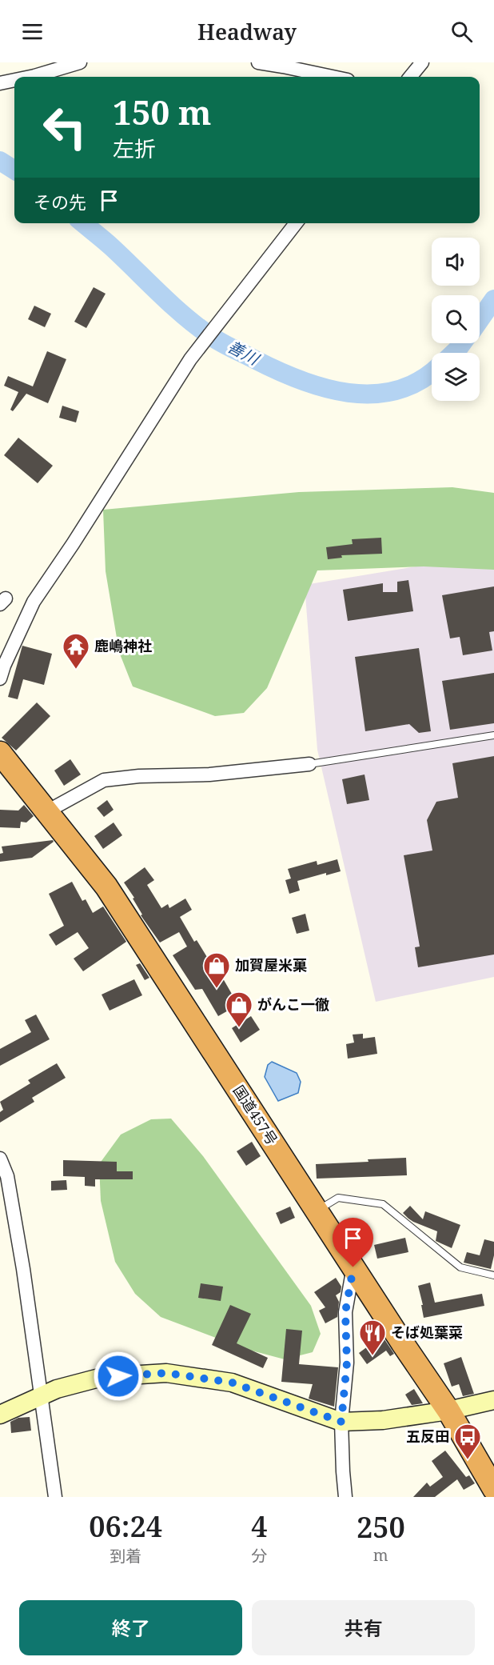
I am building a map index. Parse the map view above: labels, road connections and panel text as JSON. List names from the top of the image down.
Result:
{
  "streets": {
    "highway": ["国道457号"]
  },
  "water": ["善川"],
  "places": {
    "temple": ["鹿嶋神社"],
    "shop": ["加賀屋米菓", "がんこ一徹"],
    "restaurant": ["そば処葉菜"],
    "bus stop": ["五反田"]
  },
  "page": {
    "header": "Headway",
    "turn": ["150 m", "左折"],
    "then": "その先",
    "eta": [
      "06:24",
      "到着",
      "4",
      "分",
      "250",
      "m"
    ],
    "buttons": ["終了", "共有"]
  }
}
